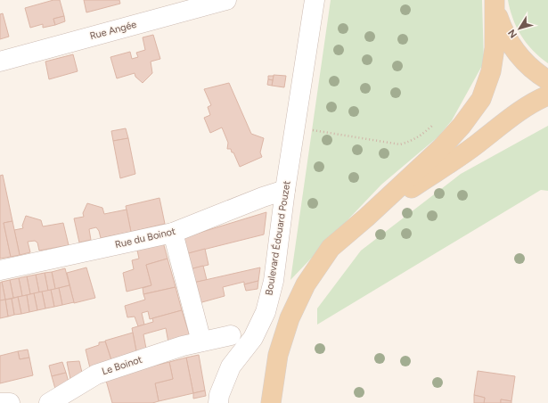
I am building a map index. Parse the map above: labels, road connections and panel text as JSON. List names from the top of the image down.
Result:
{
  "streets": {
    "street": [
      "Rue Angée",
      "Rue du Boinot",
      "Boulevard Édouard Pouzet",
      "Le Boinot"
    ]
  },
  "crossings": [
    ["Rue du Boinot", "Boulevard Édouard Pouzet"]
  ],
  "north": "bottom left"
}
